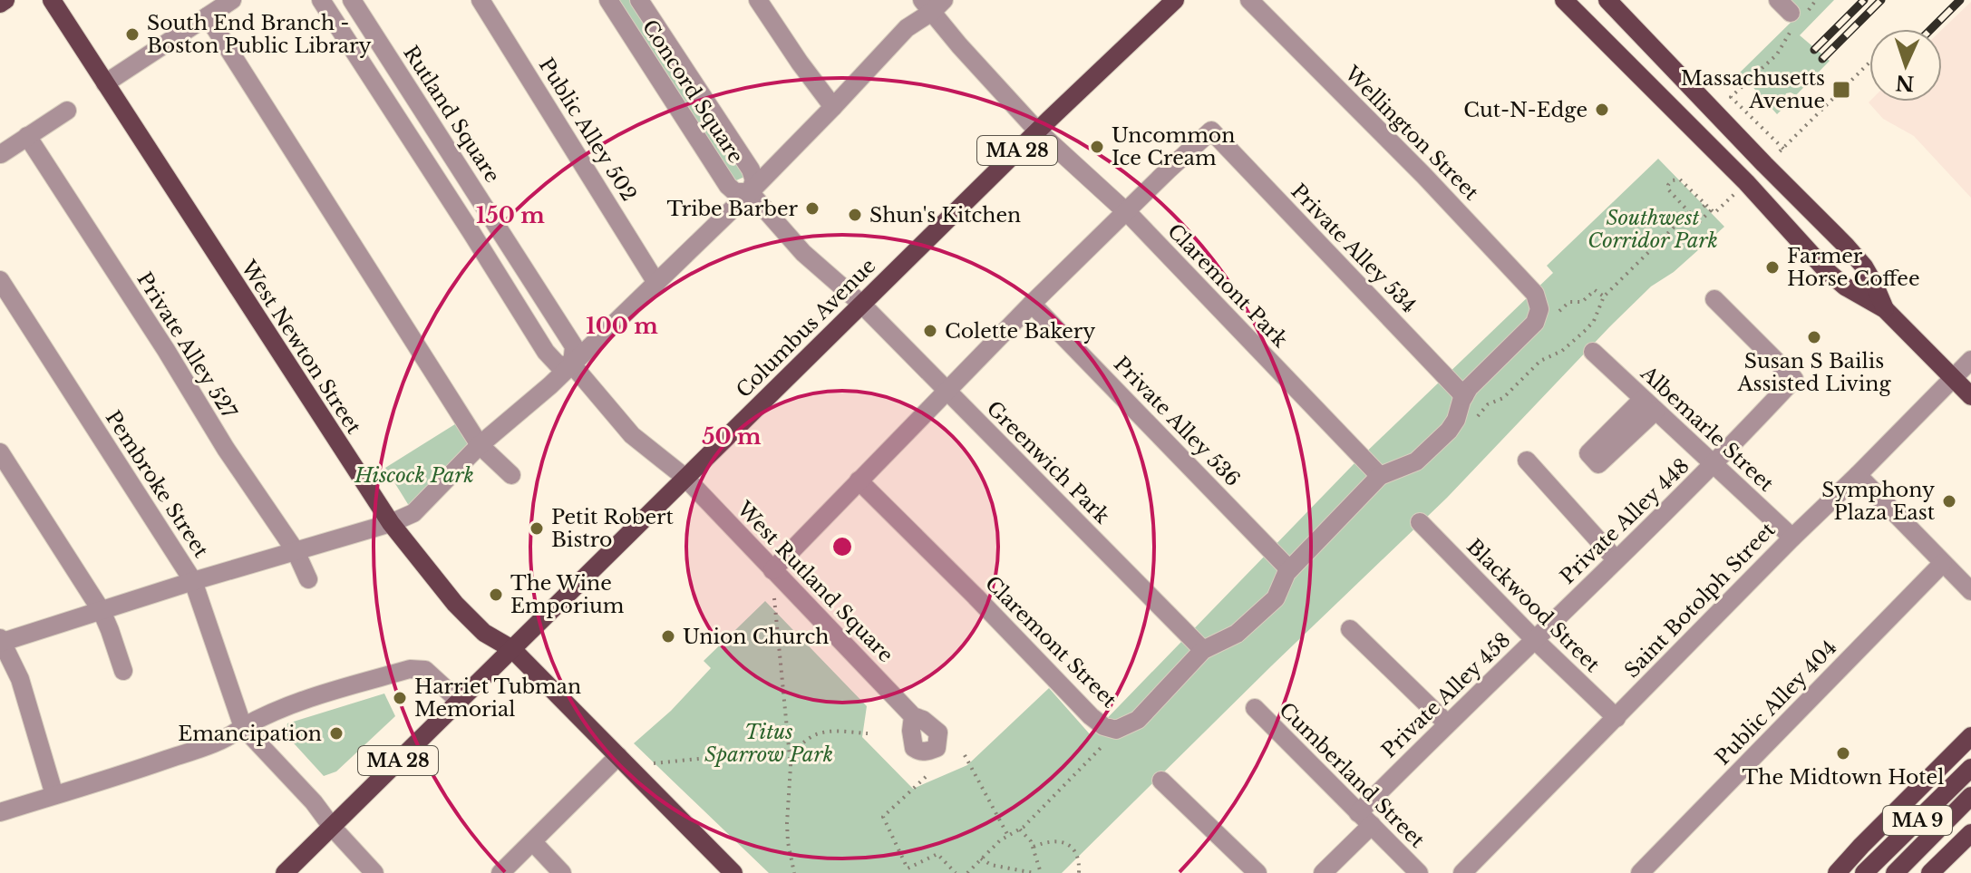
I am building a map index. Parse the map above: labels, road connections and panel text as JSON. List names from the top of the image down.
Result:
{
  "streets": {
    "main road": [
      "MA 28",
      "Columbus Avenue",
      "West Newton Street",
      "MA 9"
    ],
    "street": [
      "Concord Square",
      "Rutland Square",
      "Public Alley 502",
      "Wellington Street",
      "Private Alley 534",
      "Claremont Park",
      "Private Alley 527",
      "Private Alley 536",
      "Albemarle Street",
      "Greenwich Park",
      "Pembroke Street",
      "Private Alley 448",
      "West Rutland Square",
      "Saint Botolph Street",
      "Blackwood Street",
      "Claremont Street",
      "Private Alley 458",
      "Public Alley 404",
      "Cumberland Street"
    ]
  },
  "crossings": [
    ["Concord Square", "Columbus Avenue"],
    ["Concord Square", "Greenwich Park"],
    ["Rutland Square", "Columbus Avenue"],
    ["Rutland Square", "West Rutland Square"],
    ["Wellington Street", "Claremont Street"],
    ["Private Alley 534", "Claremont Park"],
    ["Private Alley 534", "Claremont Street"],
    ["Claremont Park", "Columbus Avenue"],
    ["Claremont Park", "Claremont Street"],
    ["Columbus Avenue", "West Newton Street"],
    ["Columbus Avenue", "Greenwich Park"],
    ["Columbus Avenue", "West Rutland Square"],
    ["Private Alley 536", "Claremont Street"],
    ["Albemarle Street", "Private Alley 448"],
    ["Albemarle Street", "Saint Botolph Street"],
    ["Greenwich Park", "Claremont Street"],
    ["Private Alley 448", "Blackwood Street"],
    ["Private Alley 448", "Private Alley 458"],
    ["Saint Botolph Street", "Blackwood Street"],
    ["Blackwood Street", "Private Alley 458"],
    ["Private Alley 458", "Cumberland Street"]
  ],
  "parks": ["Southwest Corridor Park", "Hiscock Park", "Titus Sparrow Park"],
  "places": {
    "other": [
      "South End Branch - Boston Public Library",
      "Cut-N-Edge",
      "Uncommon Ice Cream",
      "Tribe Barber",
      "Shun's Kitchen",
      "Farmer Horse Coffee",
      "Colette Bakery",
      "Susan S Bailis Assisted Living",
      "Symphony Plaza East",
      "Petit Robert Bistro",
      "The Wine Emporium",
      "Union Church",
      "Harriet Tubman Memorial",
      "Emancipation",
      "The Midtown Hotel"
    ],
    "transit": ["Massachusetts Avenue"]
  },
  "north": "bottom",
  "rings": ["150 m", "100 m", "50 m"]
}
